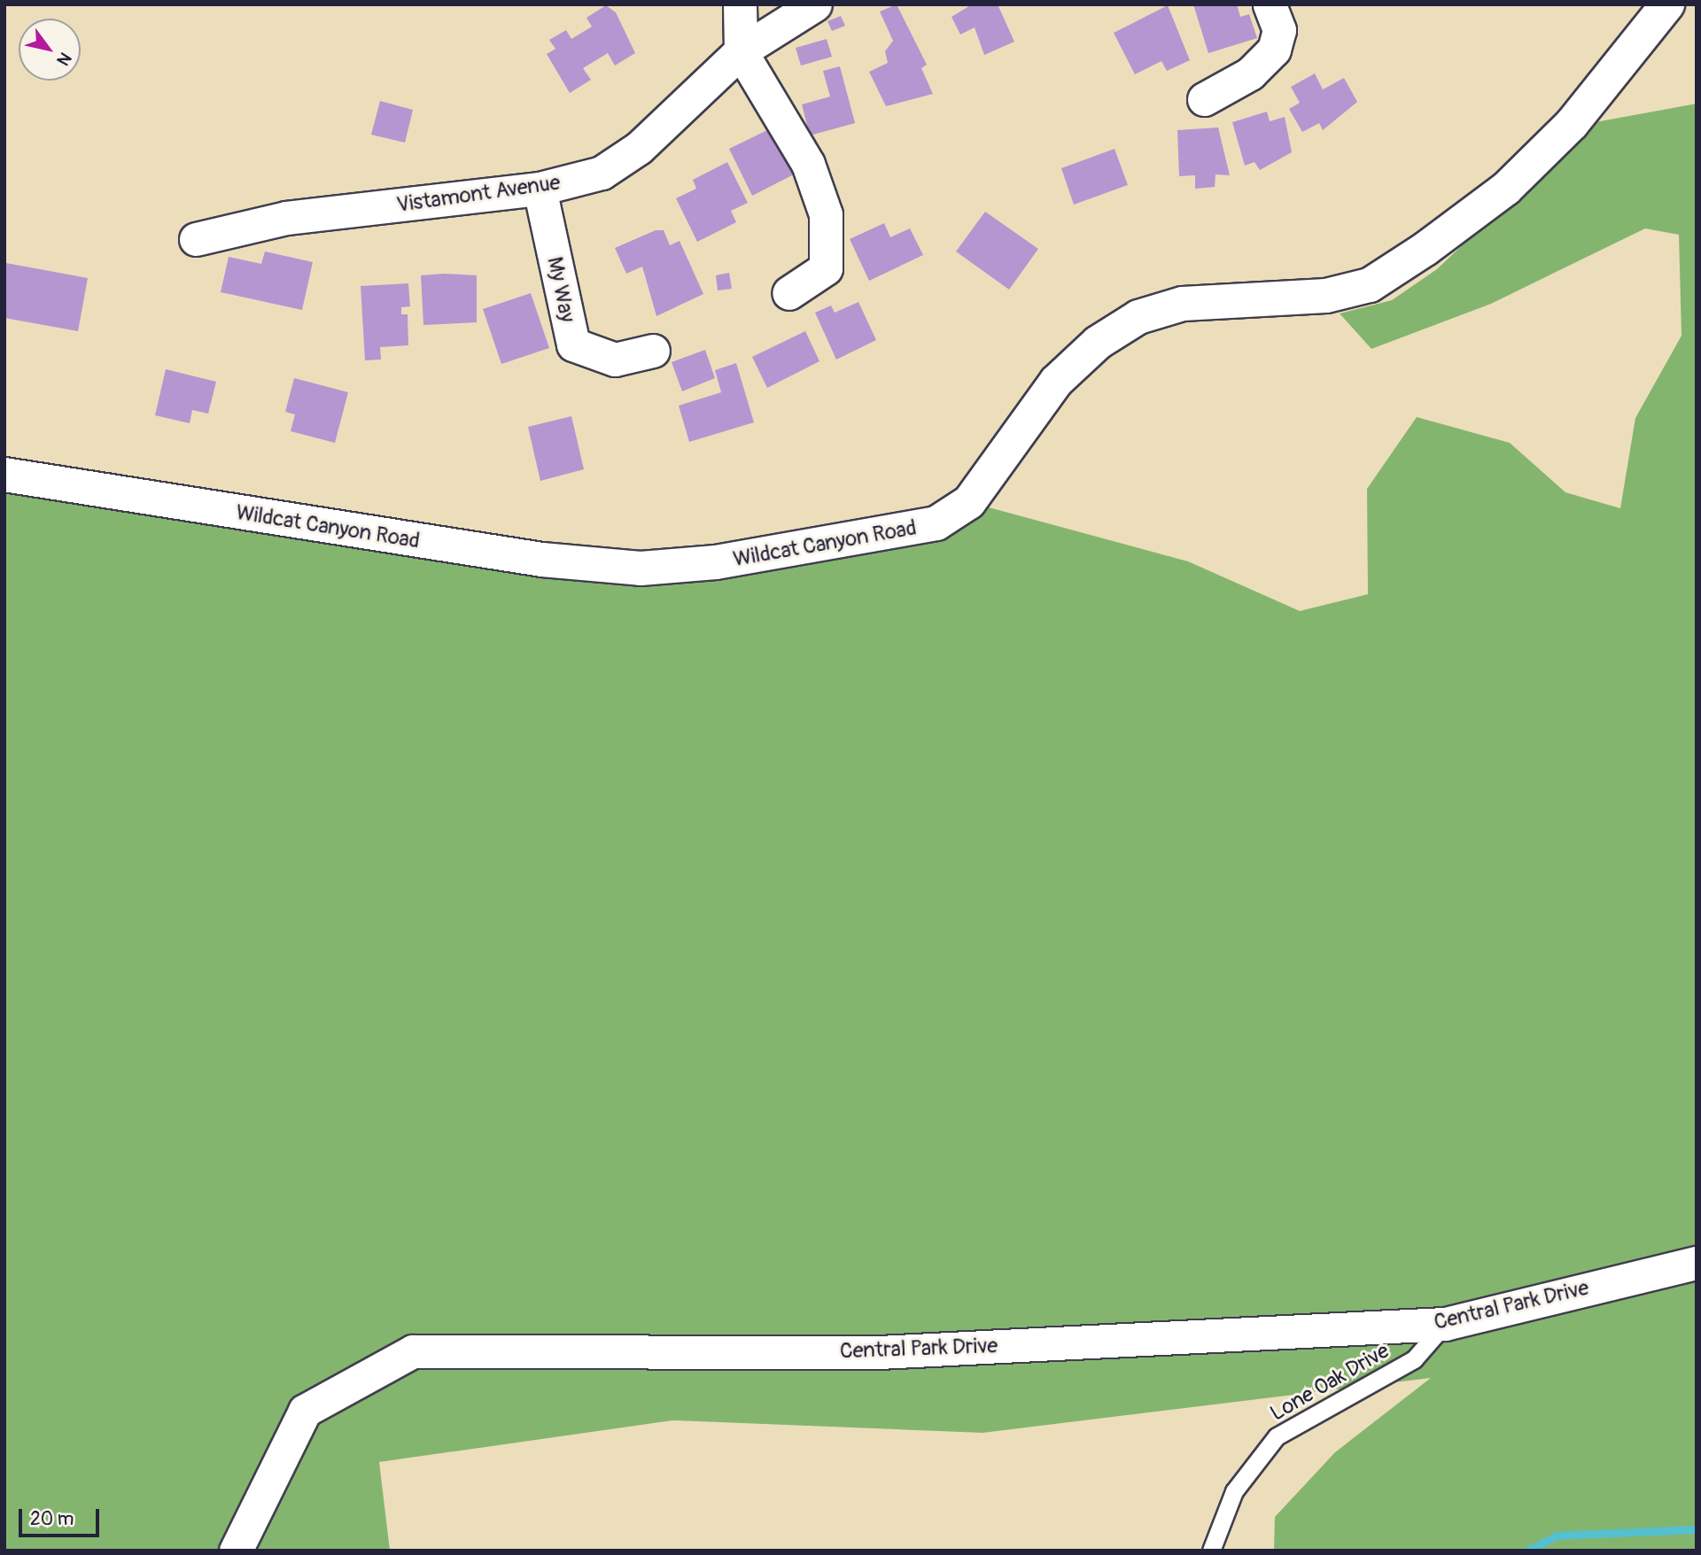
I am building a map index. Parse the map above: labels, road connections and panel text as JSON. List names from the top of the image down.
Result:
{
  "streets": {
    "street": [
      "Vistamont Avenue",
      "My Way",
      "Wildcat Canyon Road",
      "Central Park Drive"
    ],
    "lane": ["Lone Oak Drive"]
  },
  "crossings": [
    ["Vistamont Avenue", "My Way"],
    ["Central Park Drive", "Lone Oak Drive"]
  ],
  "scale_bar": "20 m",
  "north": "bottom right"
}
